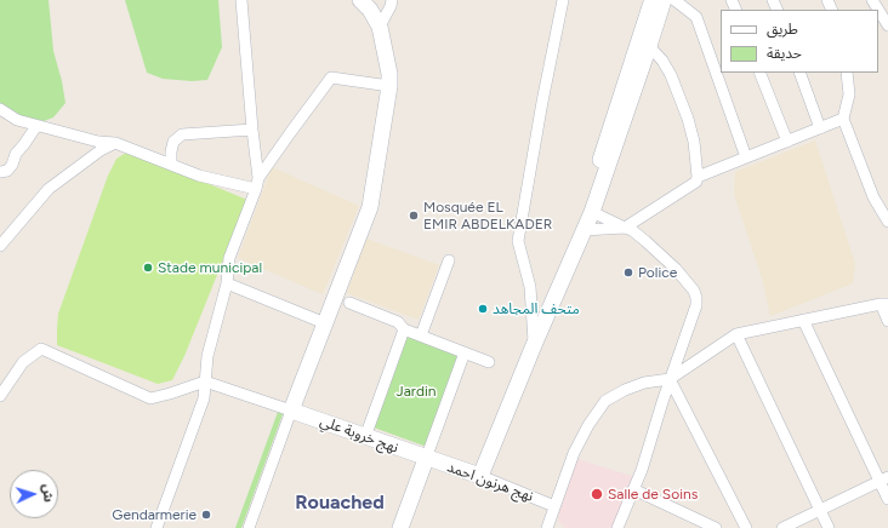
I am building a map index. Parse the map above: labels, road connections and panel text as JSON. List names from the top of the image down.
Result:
{
  "streets": {
    "main road": ["نهج خروبة علي", "نهج هرنون احمد"]
  },
  "crossings": [
    ["نهج خروبة علي", "نهج هرنون احمد"]
  ],
  "districts": ["Rouached"],
  "parks": ["Jardin"],
  "places": [
    "Mosquée EL EMIR ABDELKADER",
    "Stade municipal",
    "Police",
    "متحف المجاهد",
    "Salle de Soins",
    "Gendarmerie"
  ],
  "legend": ["طريق", "حديقة"],
  "north": "right"
}
